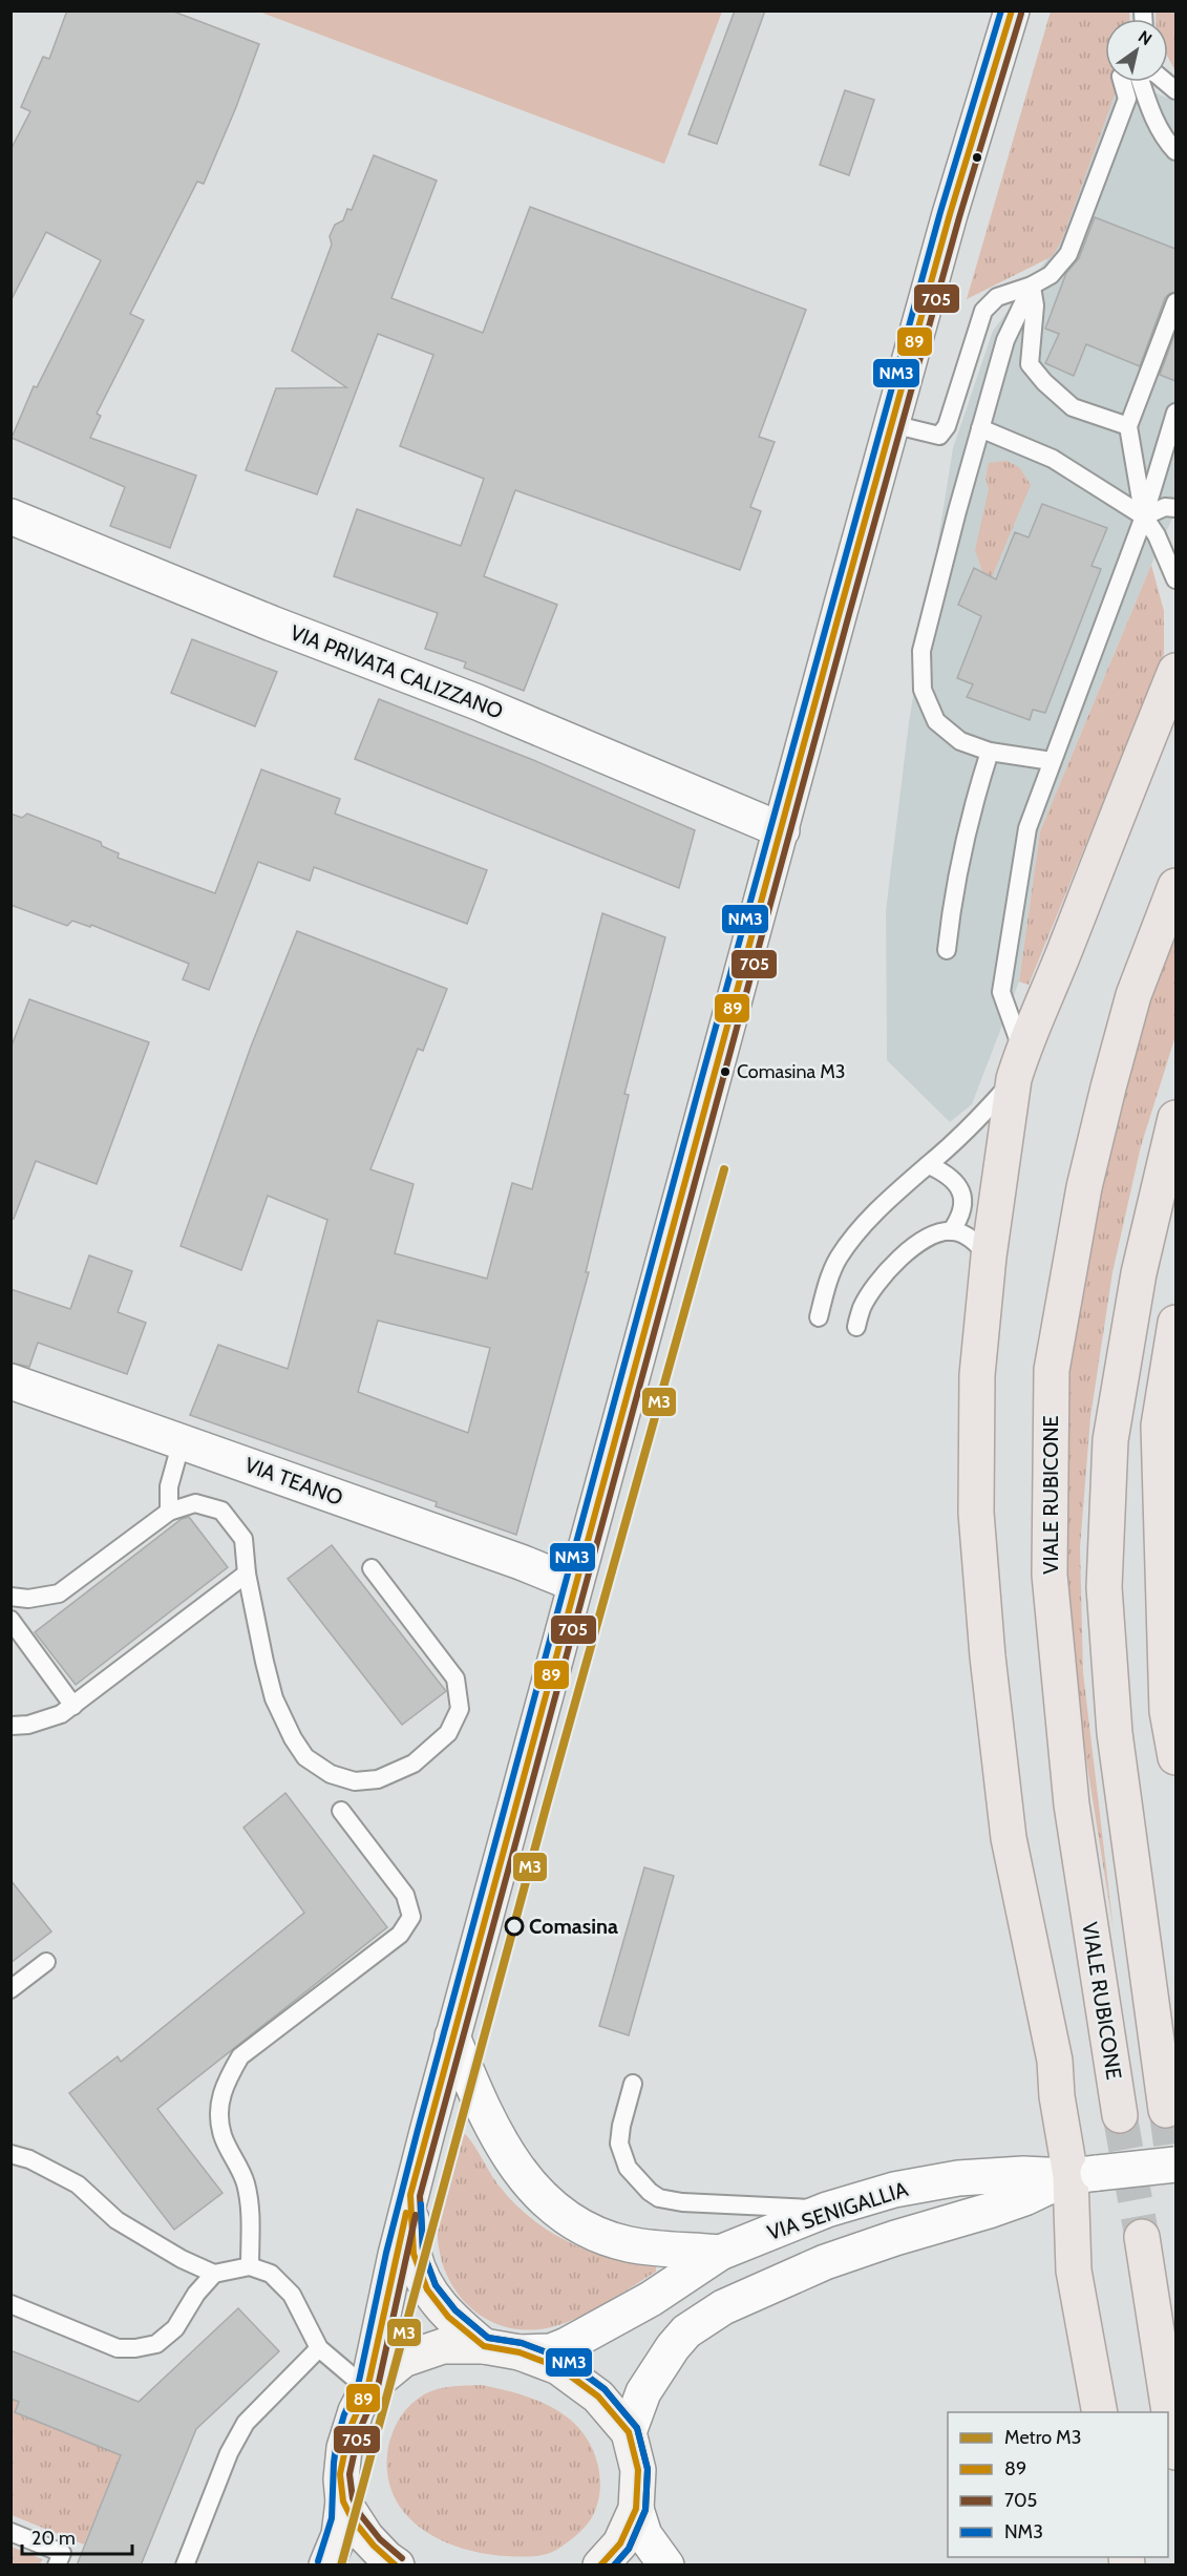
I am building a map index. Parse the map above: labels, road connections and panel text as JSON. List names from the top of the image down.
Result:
{
  "streets": {
    "highway": ["VIALE RUBICONE"],
    "street": ["VIA PRIVATA CALIZZANO", "VIA TEANO", "VIA SENIGALLIA"]
  },
  "places": ["Comasina M3", "Comasina"],
  "lines": [
    "transit line 89",
    "transit line NM3",
    "transit line 705",
    "metro line M3"
  ],
  "legend": [
    "Metro M3",
    "89",
    "705",
    "NM3"
  ],
  "scale_bar": "20 m",
  "north": "top right"
}
